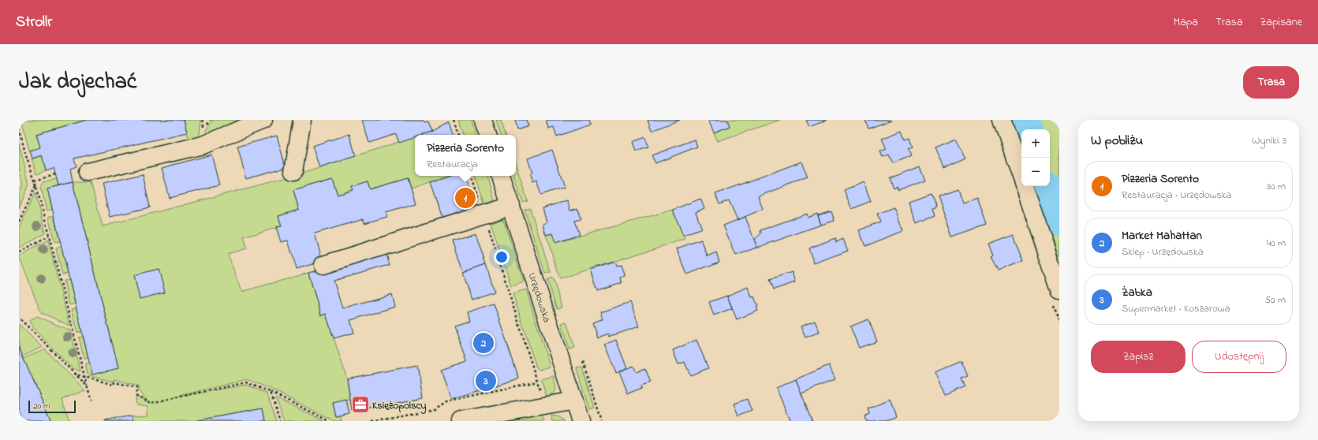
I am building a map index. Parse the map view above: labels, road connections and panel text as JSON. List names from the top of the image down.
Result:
{
  "streets": {
    "street": ["Urzędowska"]
  },
  "places": {
    "office": ["Księżopolscy"]
  },
  "scale_bar": "20 m",
  "page": {
    "header": "Strollr",
    "nav": ["Mapa", "Trasa", "Zapisane"],
    "title": "Jak dojechać",
    "buttons": [
      "Trasa",
      ["Zapisz", "Udostępnij"]
    ],
    "heading": ["W pobliżu", "Wyniki: 3"],
    "map_buttons": ["+", "−"],
    "popup": ["Pizzeria Sorento", "Restauracja"],
    "list": [
      {
        "mark": "1",
        "name": "Pizzeria Sorento",
        "note": "Restauracja · Urzędowska",
        "value": "30 m"
      },
      {
        "mark": "2",
        "name": "Market Mahattan",
        "note": "Sklep · Urzędowska",
        "value": "40 m"
      },
      {
        "mark": "3",
        "name": "Żabka",
        "note": "Supermarket · Koszarowa",
        "value": "50 m"
      }
    ],
    "pins": ["1", "2", "3"],
    "scale": "20 m"
  }
}
